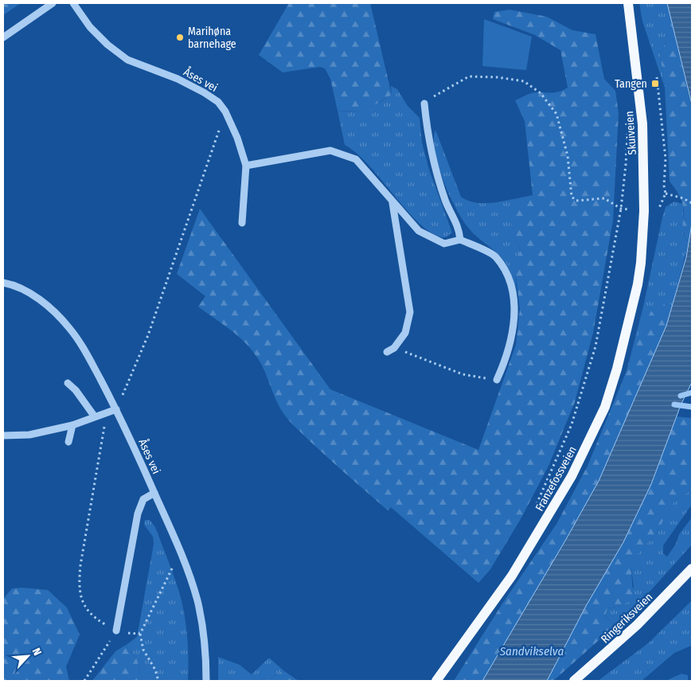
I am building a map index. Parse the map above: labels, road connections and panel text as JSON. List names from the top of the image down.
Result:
{
  "streets": {
    "main road": ["Skuiveien", "Franzefossveien", "Ringeriksveien"],
    "street": ["Åses vei"]
  },
  "crossings": [
    ["Skuiveien", "Franzefossveien"]
  ],
  "water": ["Sandvikselva"],
  "places": {
    "other": ["Marihøna barnehage"],
    "transit": ["Tangen"]
  },
  "north": "top right"
}
